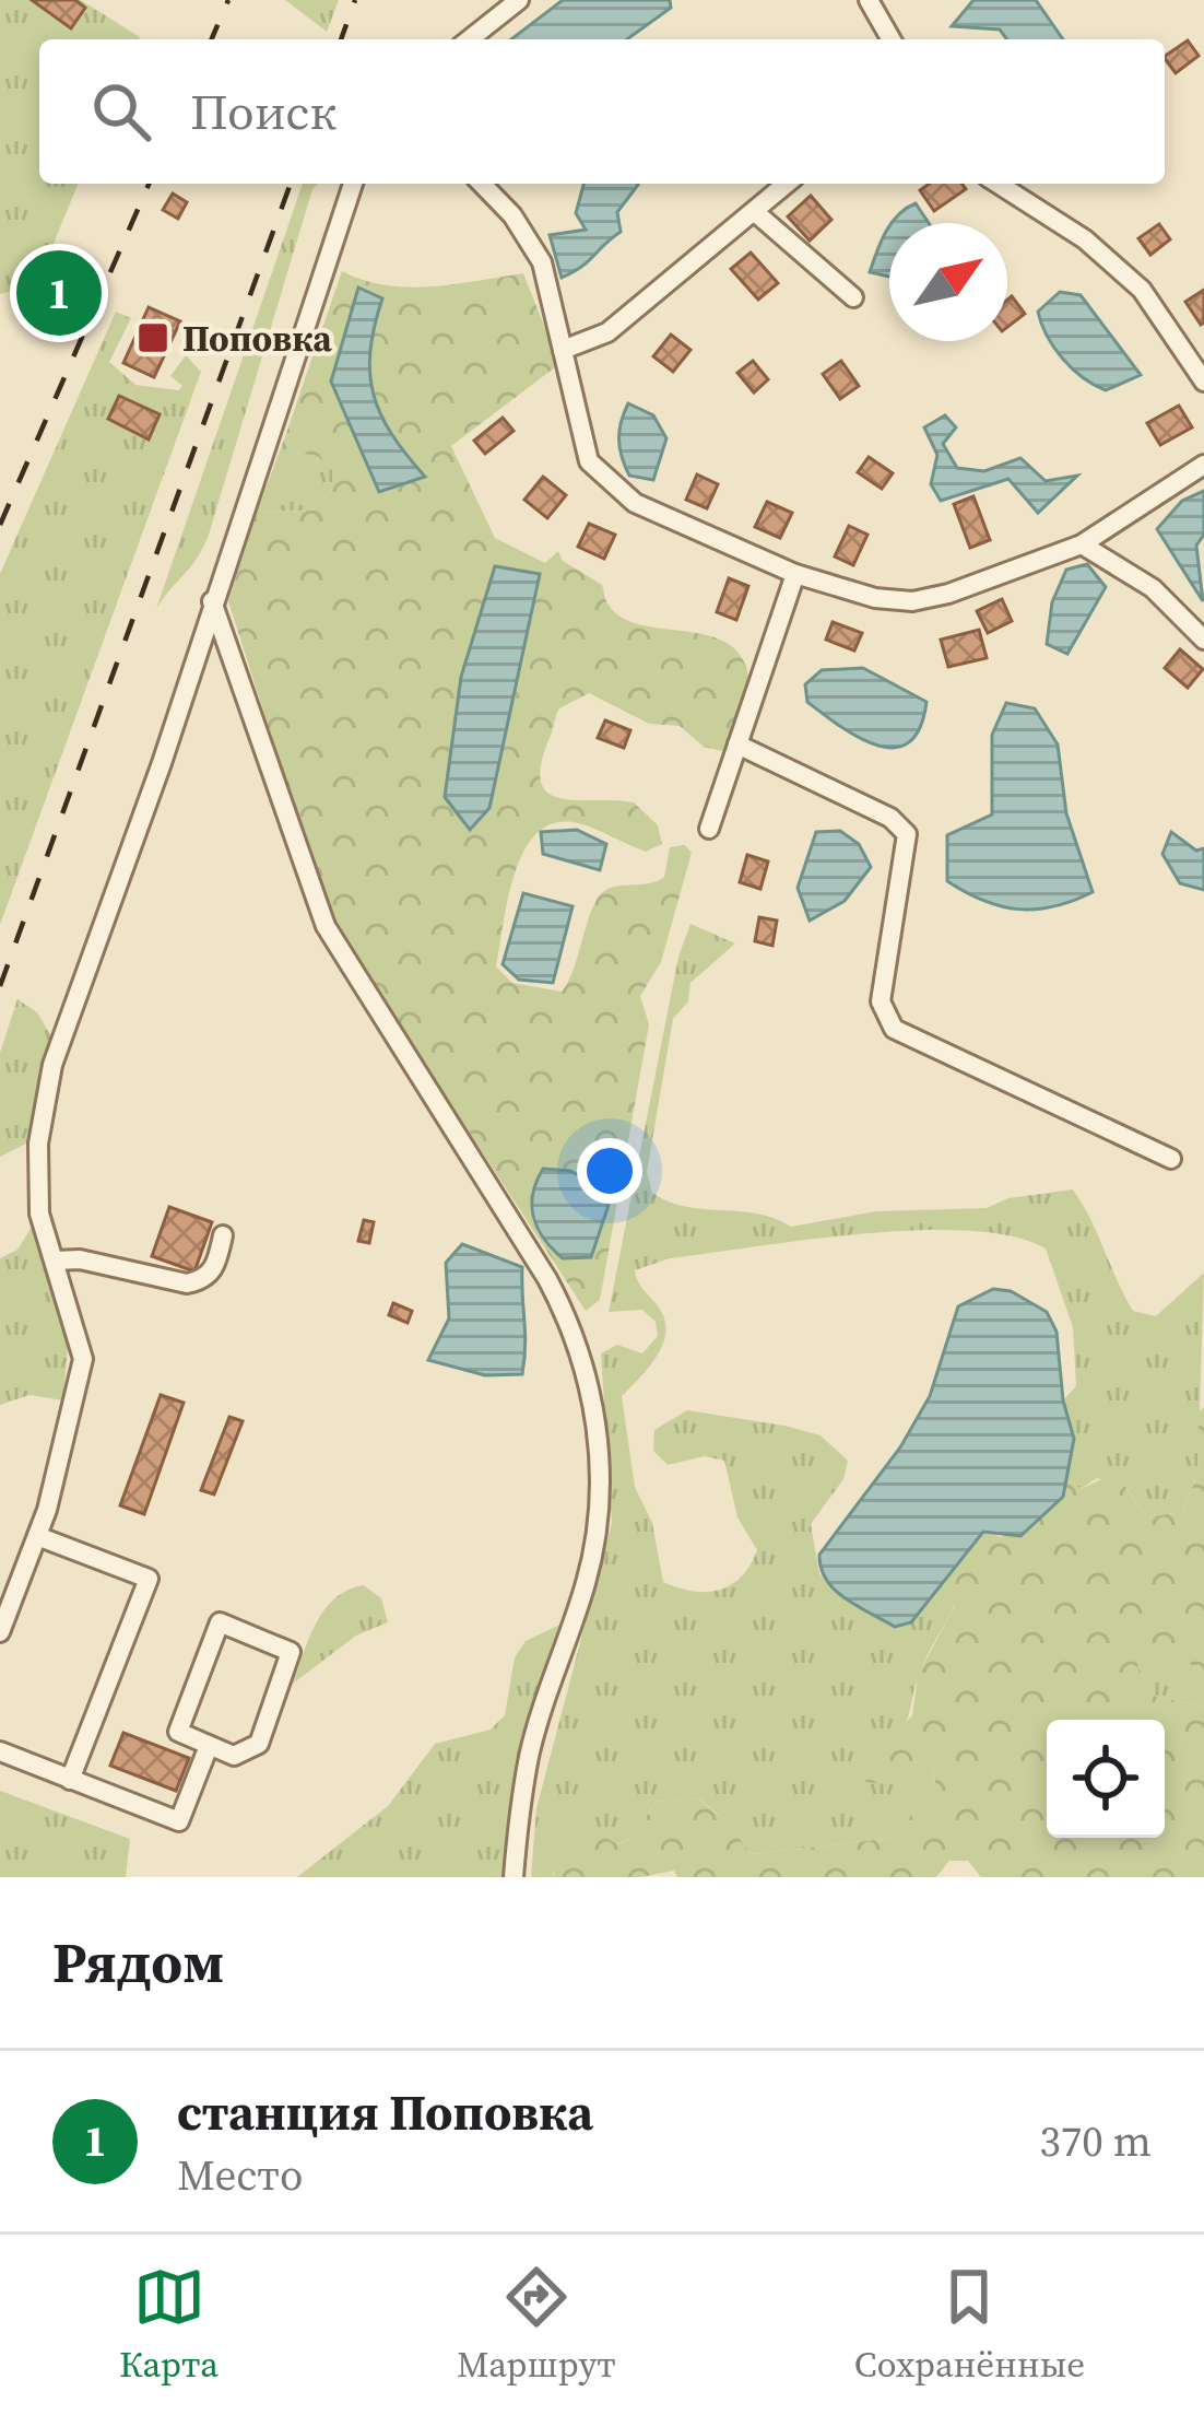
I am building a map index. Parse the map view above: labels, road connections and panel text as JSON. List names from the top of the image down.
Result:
{
  "places": {
    "transit": ["Поповка"]
  },
  "north": "top right",
  "page": {
    "search": "Поиск",
    "pins": "1",
    "heading": "Рядом",
    "list": [
      {
        "mark": "1",
        "name": "станция Поповка",
        "note": "Место",
        "value": "370 m"
      }
    ],
    "nav": ["Карта", "Маршрут", "Сохранённые"]
  }
}
